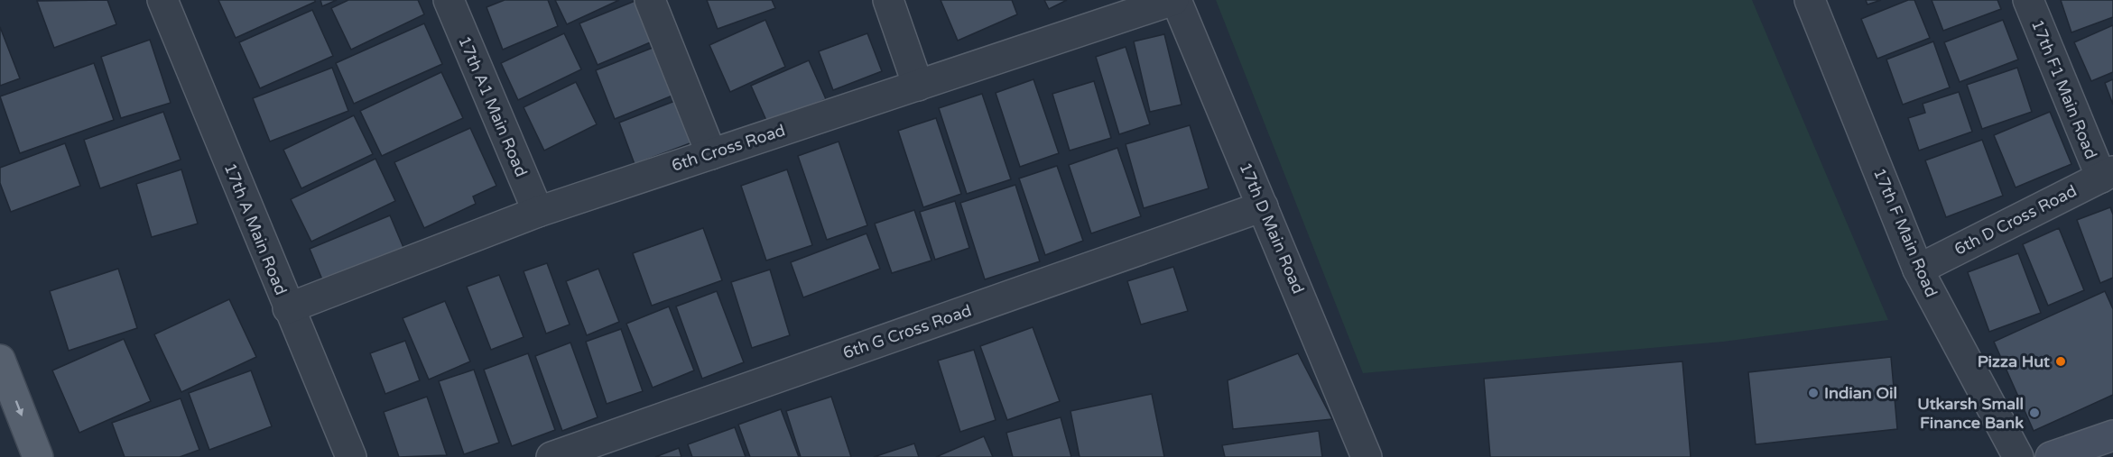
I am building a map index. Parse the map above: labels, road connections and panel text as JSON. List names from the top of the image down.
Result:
{
  "streets": {
    "street": [
      "17th F1 Main Road",
      "17th A1 Main Road",
      "6th Cross Road",
      "6th D Cross Road",
      "17th D Main Road",
      "17th A Main Road",
      "17th F Main Road",
      "6th G Cross Road"
    ]
  },
  "crossings": [
    ["17th F1 Main Road", "6th D Cross Road"],
    ["17th A1 Main Road", "6th Cross Road"],
    ["6th Cross Road", "17th D Main Road"],
    ["6th Cross Road", "17th A Main Road"],
    ["6th D Cross Road", "17th F Main Road"],
    ["17th D Main Road", "6th G Cross Road"]
  ],
  "places": ["Pizza Hut", "Indian Oil", "Utkarsh Small Finance Bank"]
}
